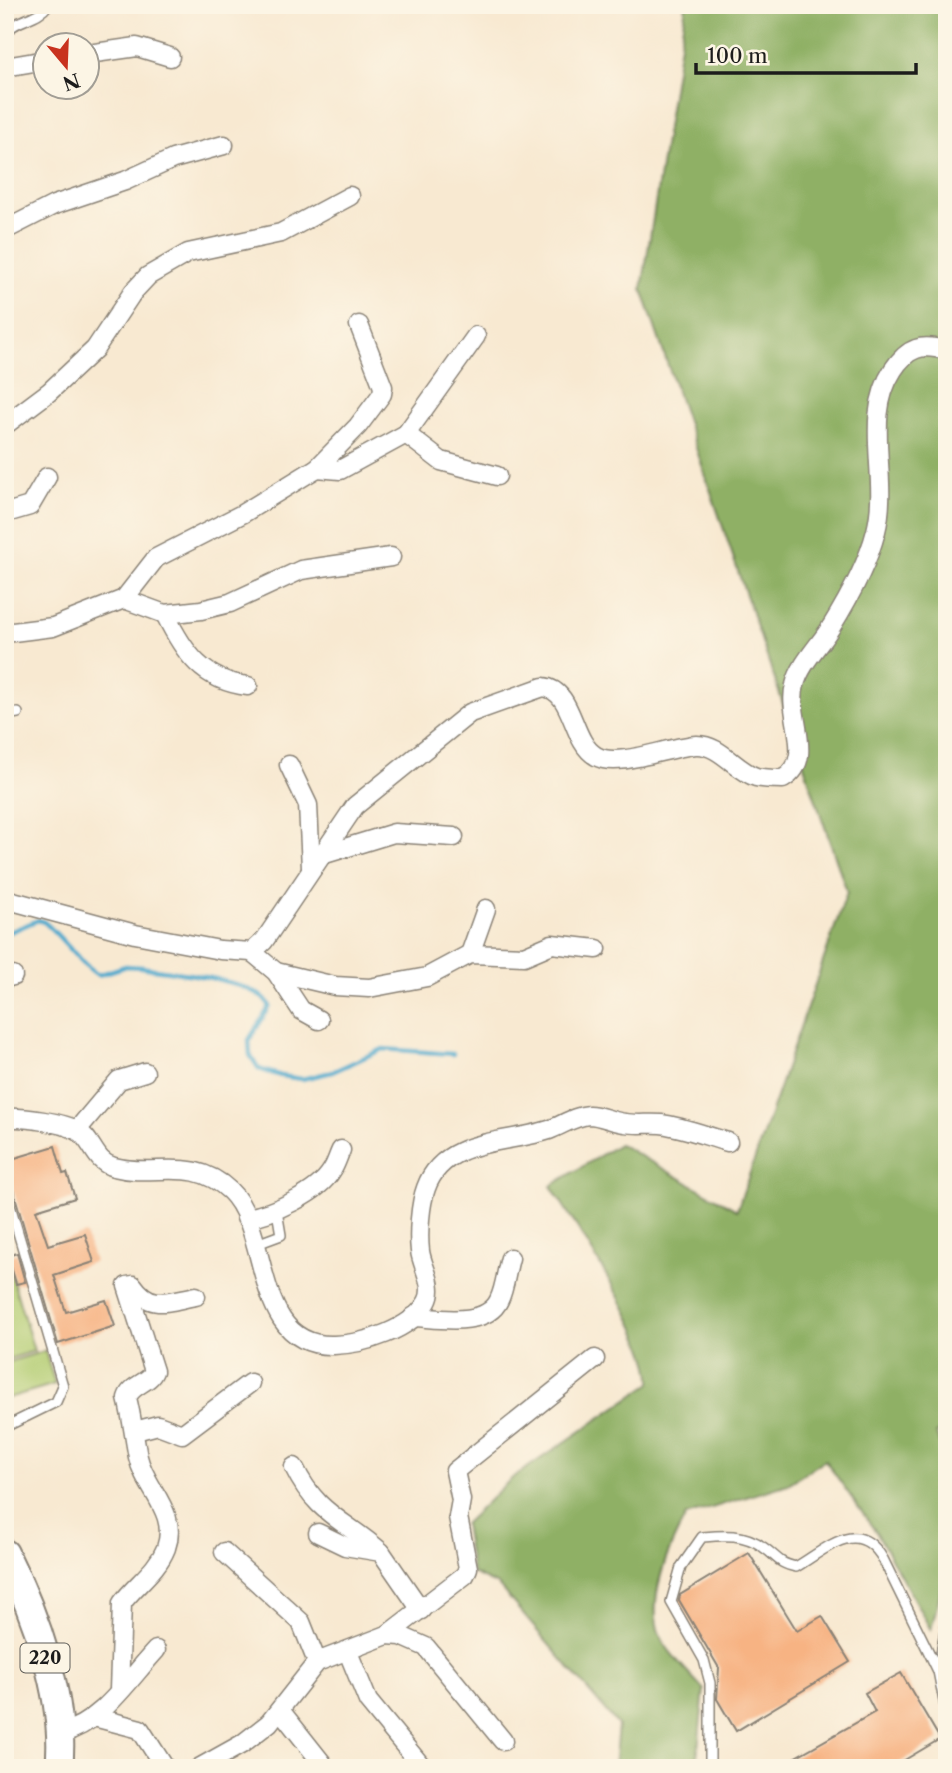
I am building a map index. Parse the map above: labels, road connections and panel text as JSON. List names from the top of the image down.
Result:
{
  "streets": {
    "main road": ["220"]
  },
  "scale_bar": "100 m",
  "north": "bottom"
}
